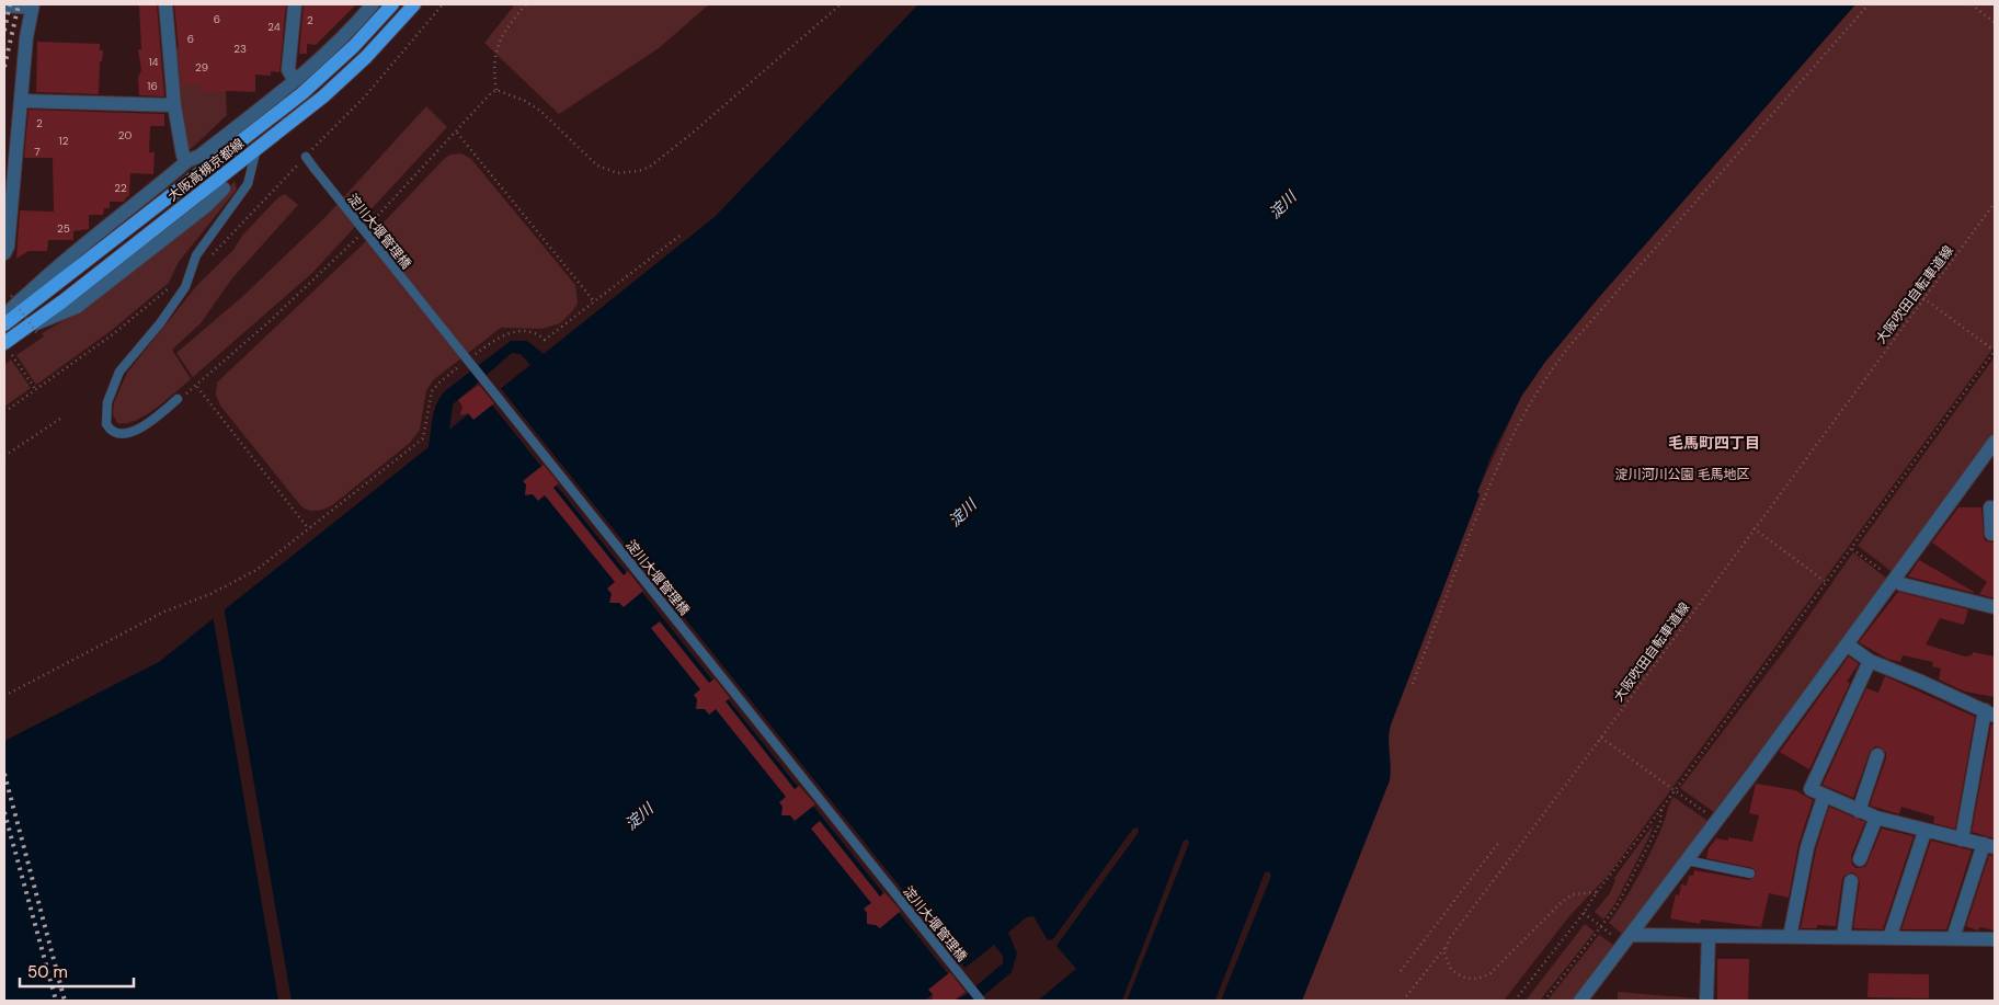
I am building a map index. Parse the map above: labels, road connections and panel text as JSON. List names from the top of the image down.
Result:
{
  "streets": {
    "main road": ["大阪高槻京都線"],
    "lane": ["淀川大堰管理橋"],
    "path": ["大阪吹田自転車道線"]
  },
  "districts": ["毛馬町四丁目"],
  "water": ["淀川"],
  "parks": ["淀川河川公園 毛馬地区"],
  "house_numbers": [
    "6",
    "2",
    "24",
    "6",
    "23",
    "14",
    "29",
    "16",
    "2",
    "20",
    "12",
    "7",
    "22",
    "25"
  ],
  "scale_bar": "50 m"
}
